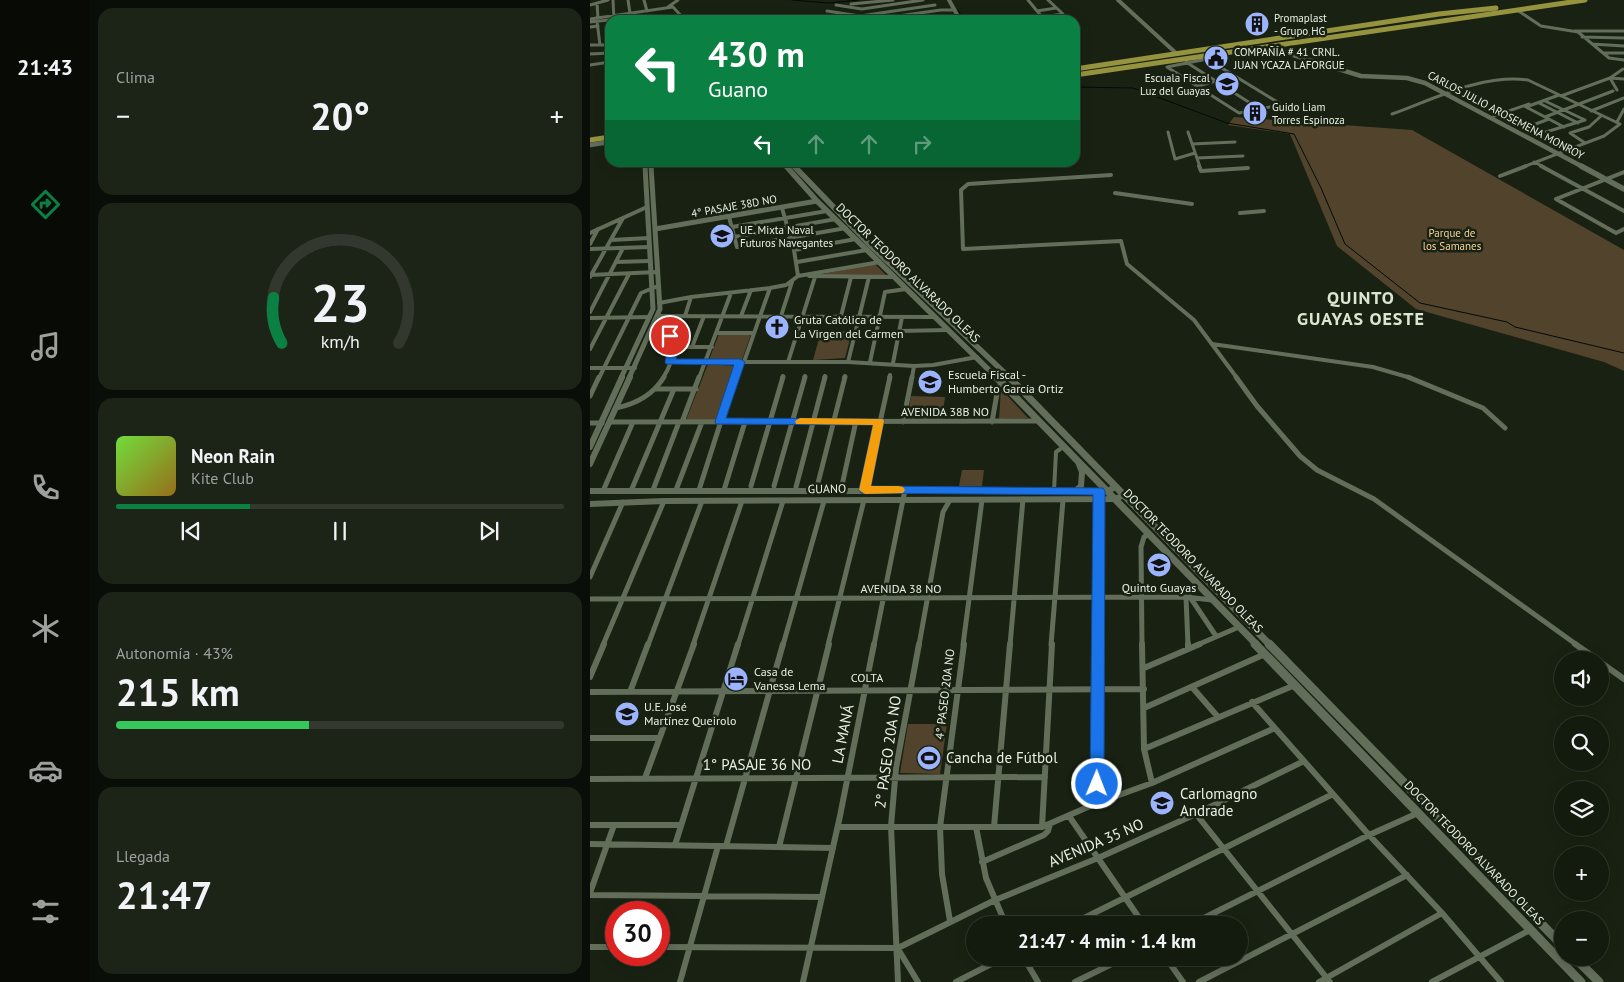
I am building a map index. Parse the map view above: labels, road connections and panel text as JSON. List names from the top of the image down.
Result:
{
  "streets": {
    "main road": ["CARLOS JULIO AROSEMENA MONROY", "DOCTOR TEODORO ALVARADO OLEAS"],
    "street": [
      "4° PASAJE 38D NO",
      "AVENIDA 38B NO",
      "GUANO",
      "AVENIDA 38 NO",
      "COLTA",
      "4° PASEO 20A NO",
      "LA MANÁ",
      "2° PASEO 20A NO",
      "1° PASAJE 36 NO",
      "AVENIDA 35 NO"
    ]
  },
  "crossings": [
    ["4° PASAJE 38D NO", "DOCTOR TEODORO ALVARADO OLEAS"],
    ["DOCTOR TEODORO ALVARADO OLEAS", "AVENIDA 38B NO"],
    ["DOCTOR TEODORO ALVARADO OLEAS", "GUANO"],
    ["DOCTOR TEODORO ALVARADO OLEAS", "AVENIDA 38 NO"],
    ["GUANO", "4° PASEO 20A NO"],
    ["GUANO", "LA MANÁ"],
    ["GUANO", "2° PASEO 20A NO"],
    ["AVENIDA 38 NO", "4° PASEO 20A NO"],
    ["AVENIDA 38 NO", "LA MANÁ"],
    ["AVENIDA 38 NO", "2° PASEO 20A NO"],
    ["COLTA", "4° PASEO 20A NO"],
    ["COLTA", "LA MANÁ"],
    ["COLTA", "2° PASEO 20A NO"],
    ["4° PASEO 20A NO", "1° PASAJE 36 NO"],
    ["4° PASEO 20A NO", "AVENIDA 35 NO"],
    ["LA MANÁ", "1° PASAJE 36 NO"],
    ["LA MANÁ", "AVENIDA 35 NO"],
    ["2° PASEO 20A NO", "1° PASAJE 36 NO"],
    ["2° PASEO 20A NO", "AVENIDA 35 NO"]
  ],
  "districts": ["QUINTO GUAYAS OESTE"],
  "parks": ["Parque de los Samanes"],
  "places": {
    "building": ["Promaplast - Grupo HG", "Guido Liam Torres Espinoza"],
    "public building": ["COMPAÑÍA # 41 CRNL. JUAN YCAZA LAFORGUE"],
    "school or university": [
      "Escuala Fiscal Luz del Guayas",
      "UE. Mixta Naval Futuros Navegantes",
      "Escuela Fiscal - Humberto García Ortiz",
      "Quinto Guayas",
      "U.E. José Martínez Queirolo",
      "Carlomagno Andrade"
    ],
    "church": ["Gruta Católica de La Virgen del Carmen"],
    "hotel": ["Casa de Vanessa Lema"],
    "sports": ["Cancha de Fútbol"]
  },
  "page": {
    "tabs": "21:43",
    "tile": [
      "Clima",
      ["Autonomía · 43%", "215 km"],
      ["Llegada", "21:47"]
    ],
    "turn": ["430 m", "Guano"],
    "heat": ["−", "20°", "+"],
    "song": ["Neon Rain", "Kite Club"],
    "map_buttons": ["+", "−"],
    "limit": "30",
    "trip": "21:47 · 4 min · 1.4 km",
    "gauge": ["23", "km/h"]
  }
}
